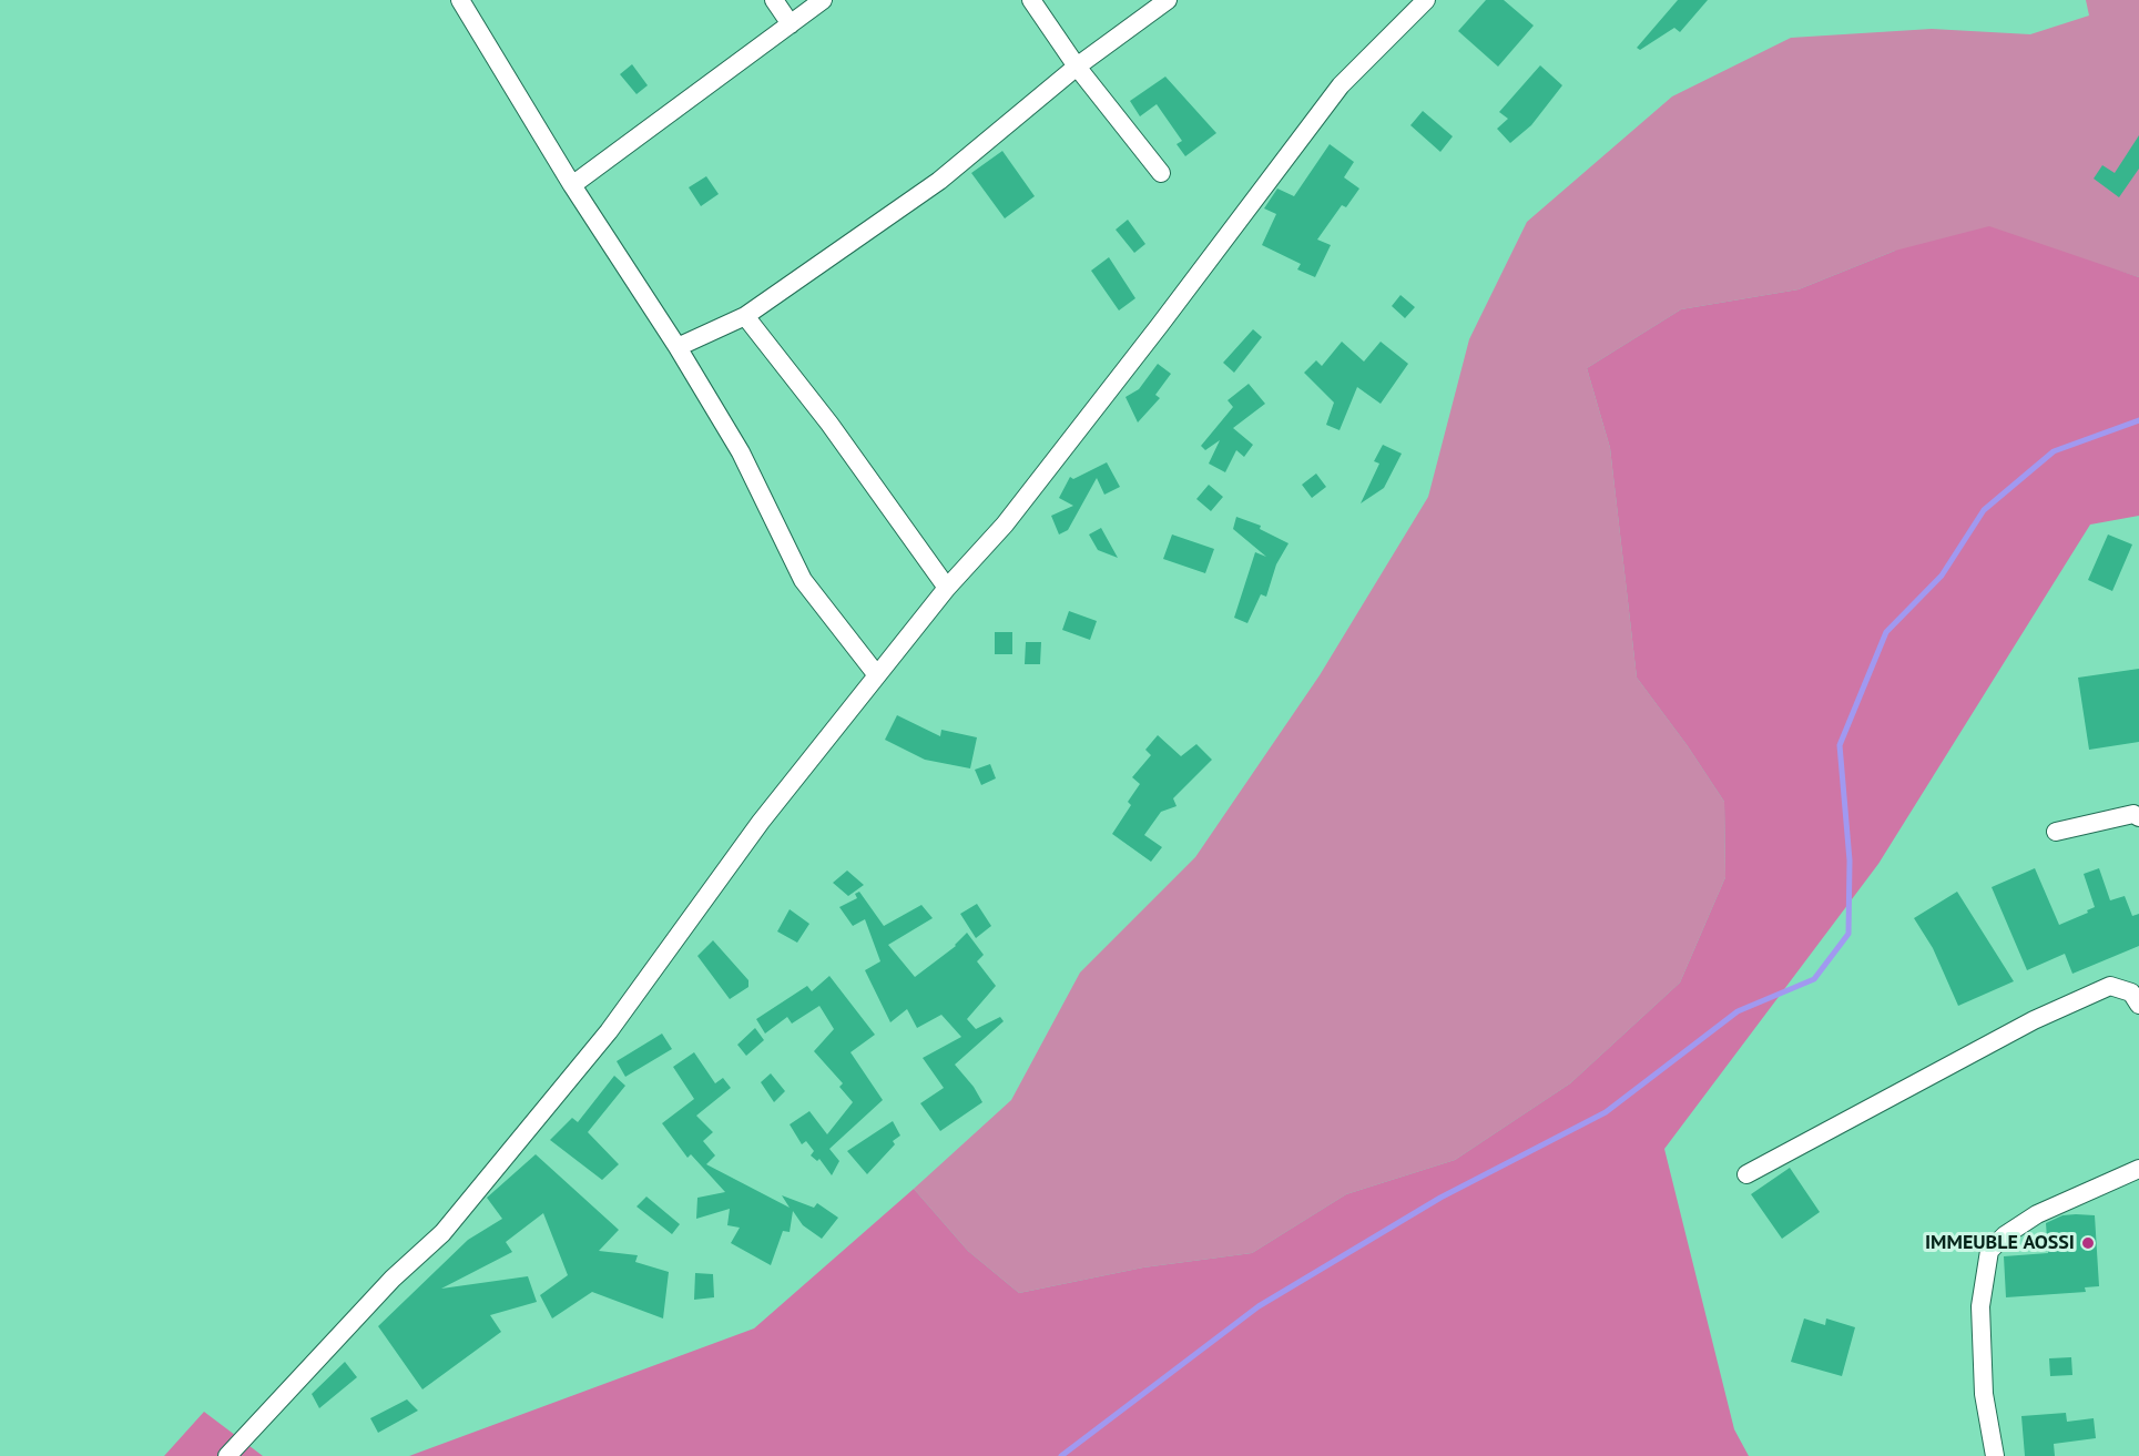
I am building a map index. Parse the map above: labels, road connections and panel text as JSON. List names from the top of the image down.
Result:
{
  "places": ["IMMEUBLE AOSSI"]
}
